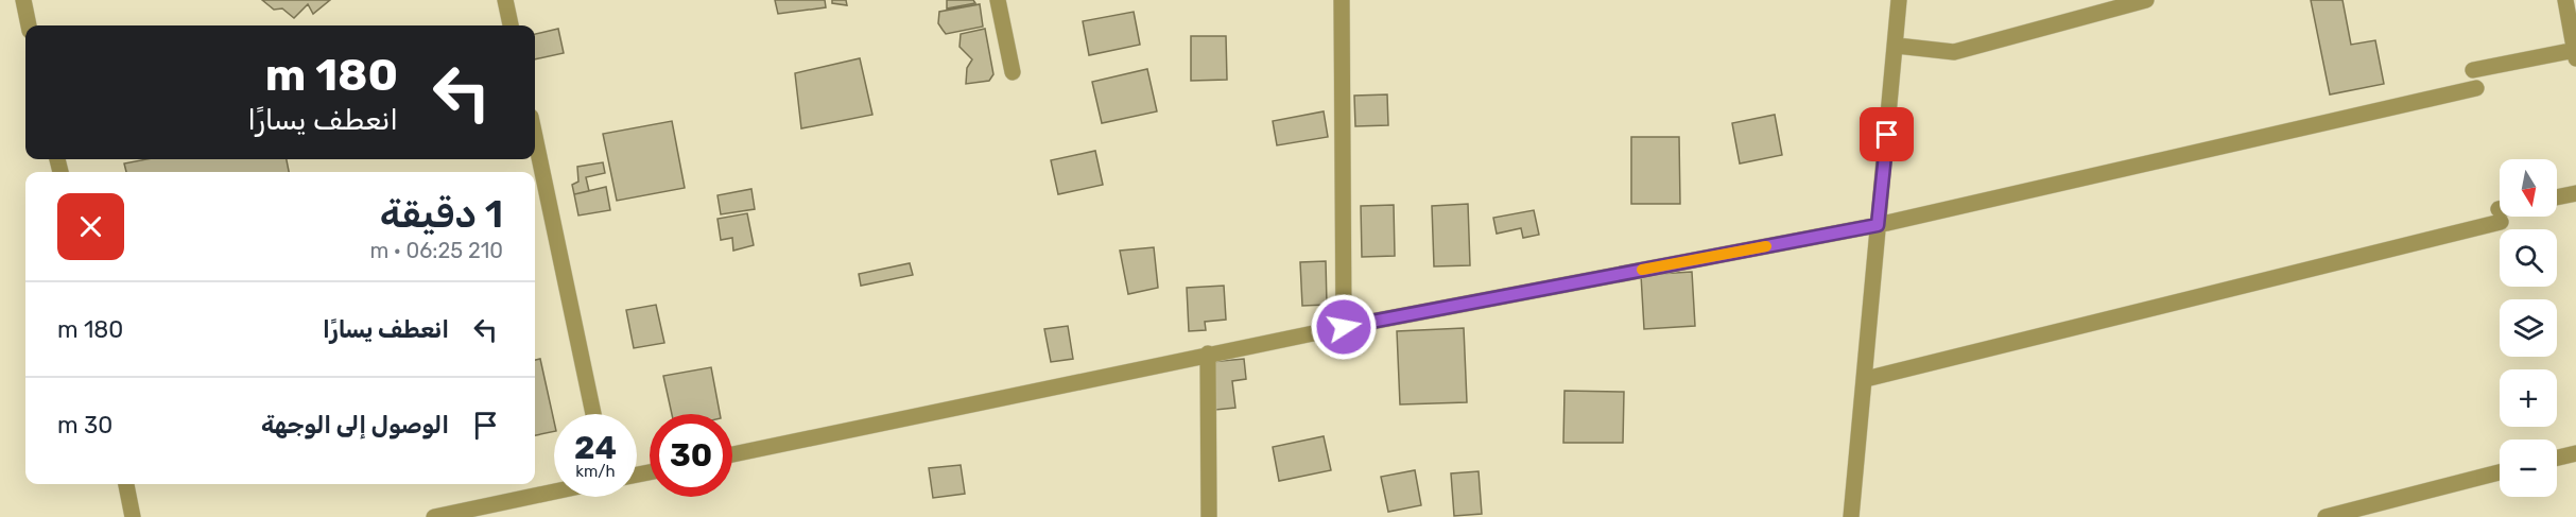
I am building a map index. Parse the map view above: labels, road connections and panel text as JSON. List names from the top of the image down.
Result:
{
  "north": "bottom",
  "page": {
    "turn": ["180 m", "انعطف يسارًا"],
    "map_buttons": ["+", "−"],
    "heading": ["1 دقيقة", "210 m · 06:25"],
    "list": [
      {
        "name": "انعطف يسارًا",
        "value": "180 m"
      },
      {
        "name": "الوصول إلى الوجهة",
        "value": "30 m"
      }
    ],
    "speed": "24 km/h",
    "limit": "30"
  }
}
